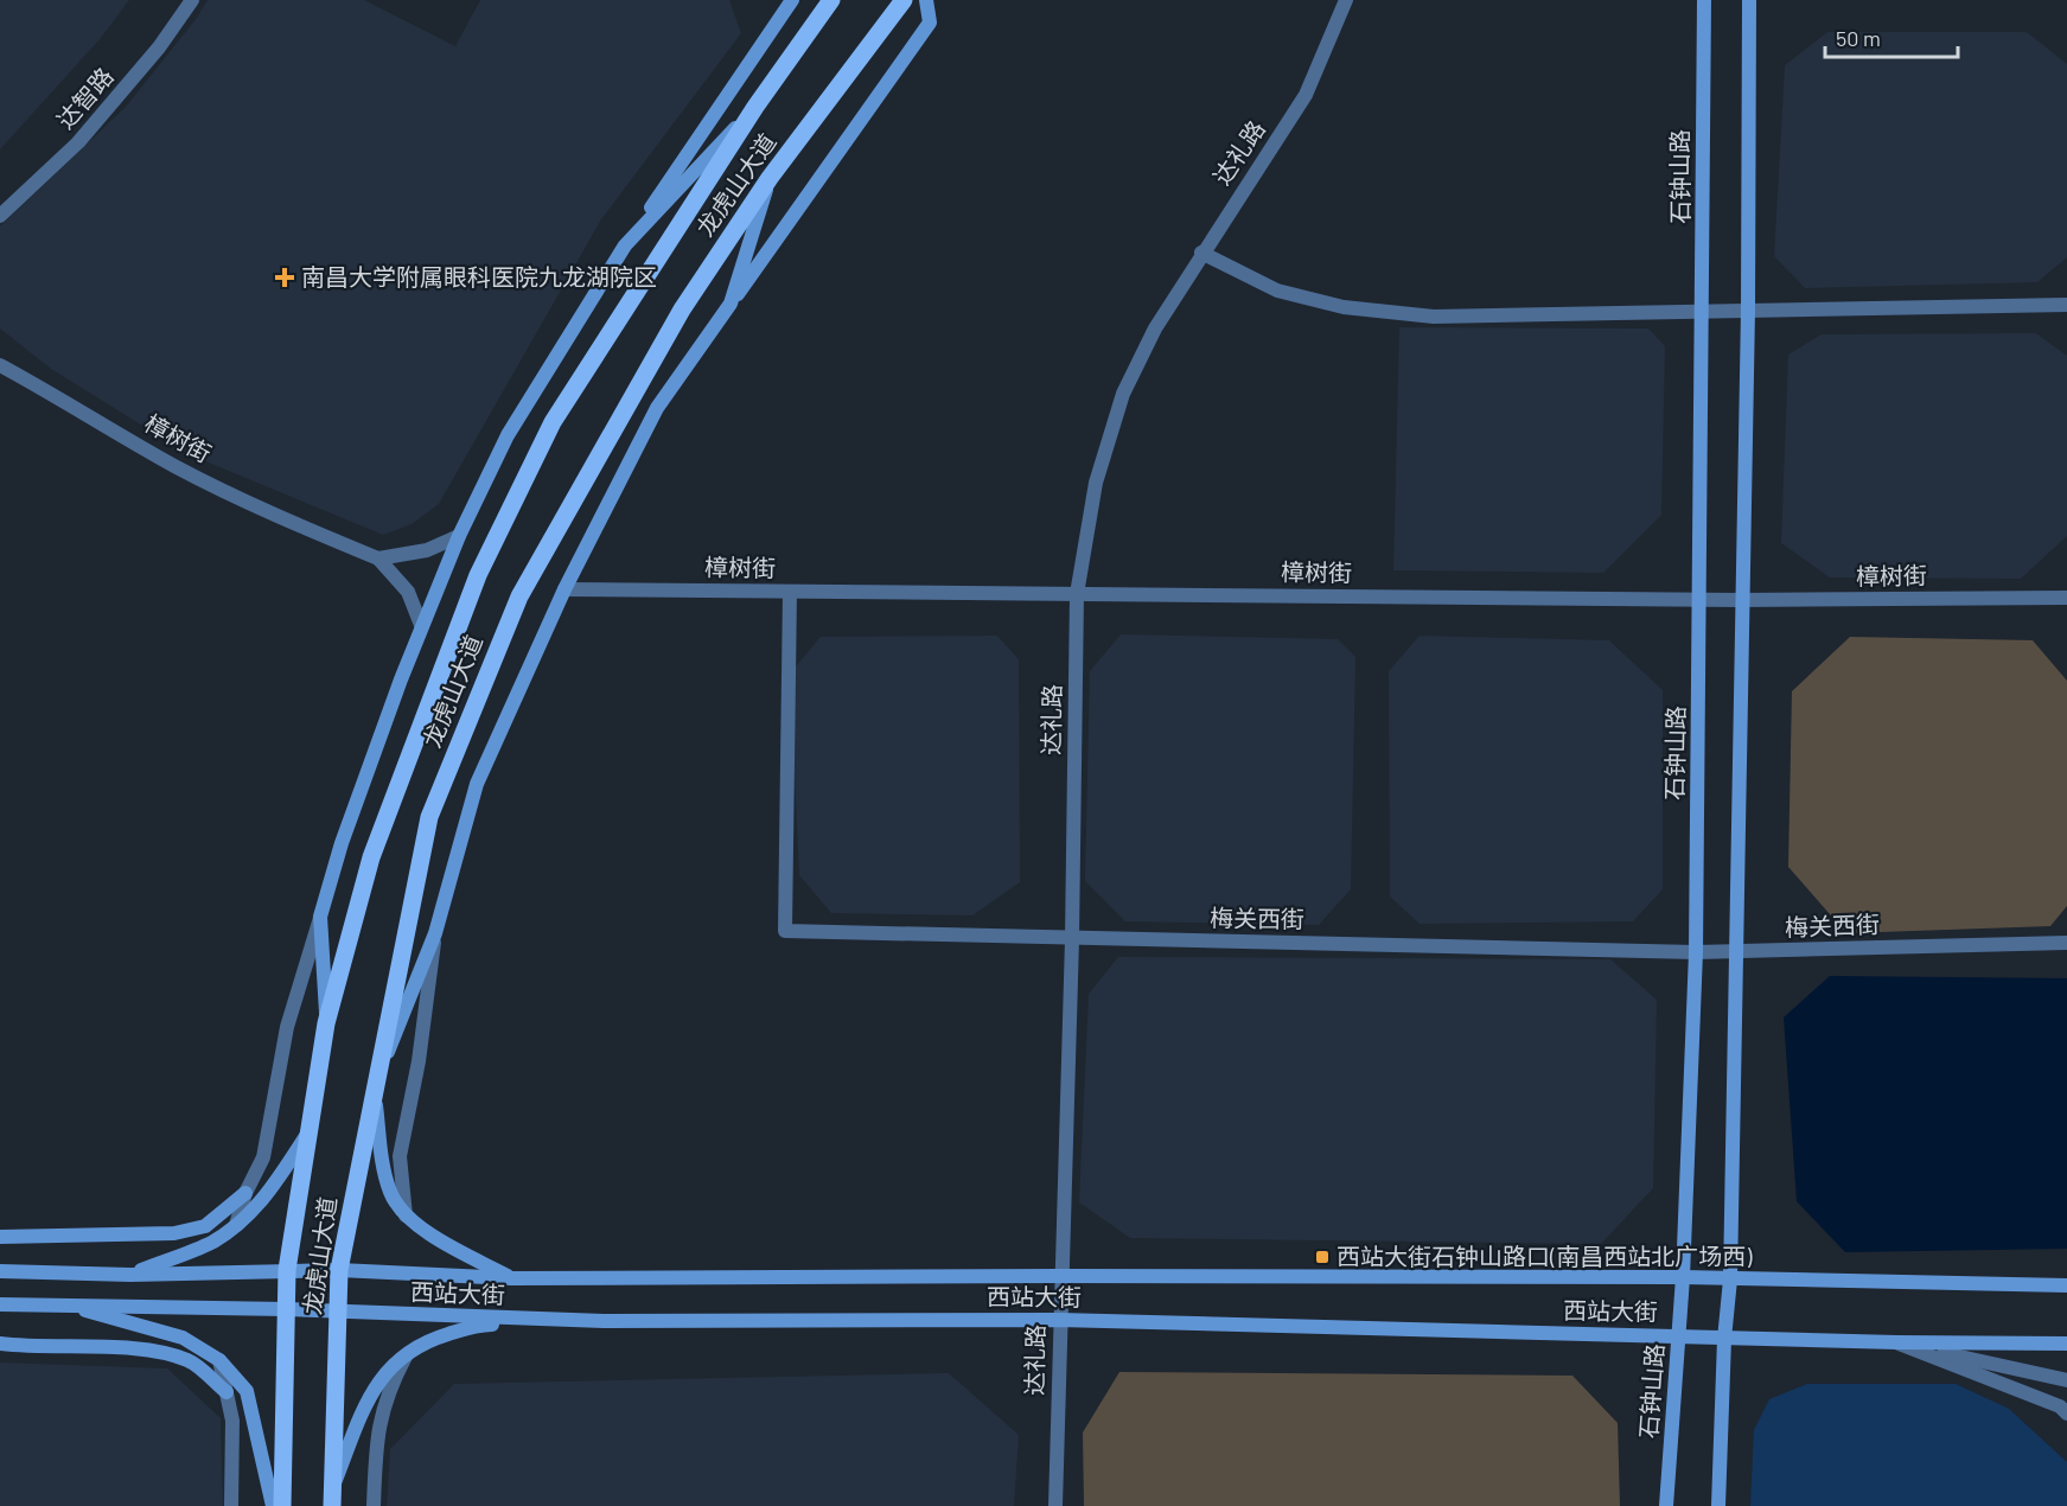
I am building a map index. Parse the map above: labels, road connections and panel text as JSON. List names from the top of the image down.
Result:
{
  "streets": {
    "main road": ["石钟山路", "龙虎山大道", "西站大街"],
    "street": [
      "达智路",
      "达礼路",
      "樟树街",
      "梅关西街"
    ]
  },
  "crossings": [
    ["达礼路", "樟树街"],
    ["达礼路", "梅关西街"],
    ["达礼路", "西站大街"],
    ["石钟山路", "樟树街"],
    ["石钟山路", "梅关西街"],
    ["石钟山路", "西站大街"],
    ["龙虎山大道", "西站大街"],
    ["樟树街", "梅关西街"]
  ],
  "places": {
    "health": ["南昌大学附属眼科医院九龙湖院区"],
    "transit": ["西站大街石钟山路口(南昌西站北广场西)"]
  },
  "scale_bar": "50 m"
}
